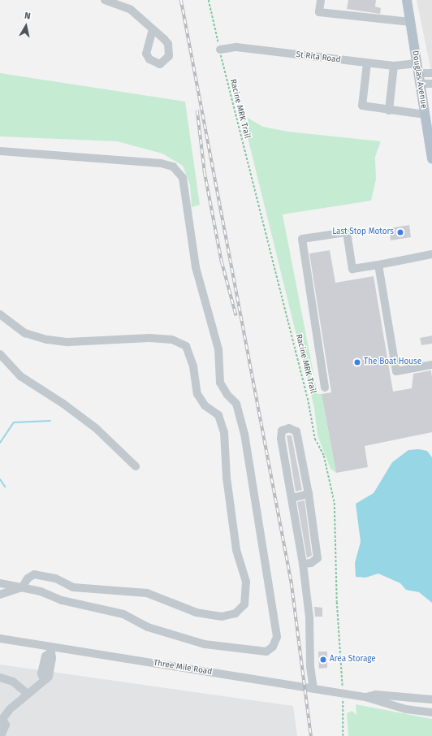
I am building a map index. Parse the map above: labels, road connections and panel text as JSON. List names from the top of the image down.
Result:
{
  "streets": {
    "main road": ["Douglas Avenue"],
    "street": ["St Rita Road", "Three Mile Road"],
    "path": ["Racine MRK Trail"]
  },
  "crossings": [
    ["St Rita Road", "Douglas Avenue"],
    ["St Rita Road", "Racine MRK Trail"],
    ["Racine MRK Trail", "Three Mile Road"]
  ],
  "places": ["Last Stop Motors", "The Boat House", "Area Storage"],
  "north": "top"
}
